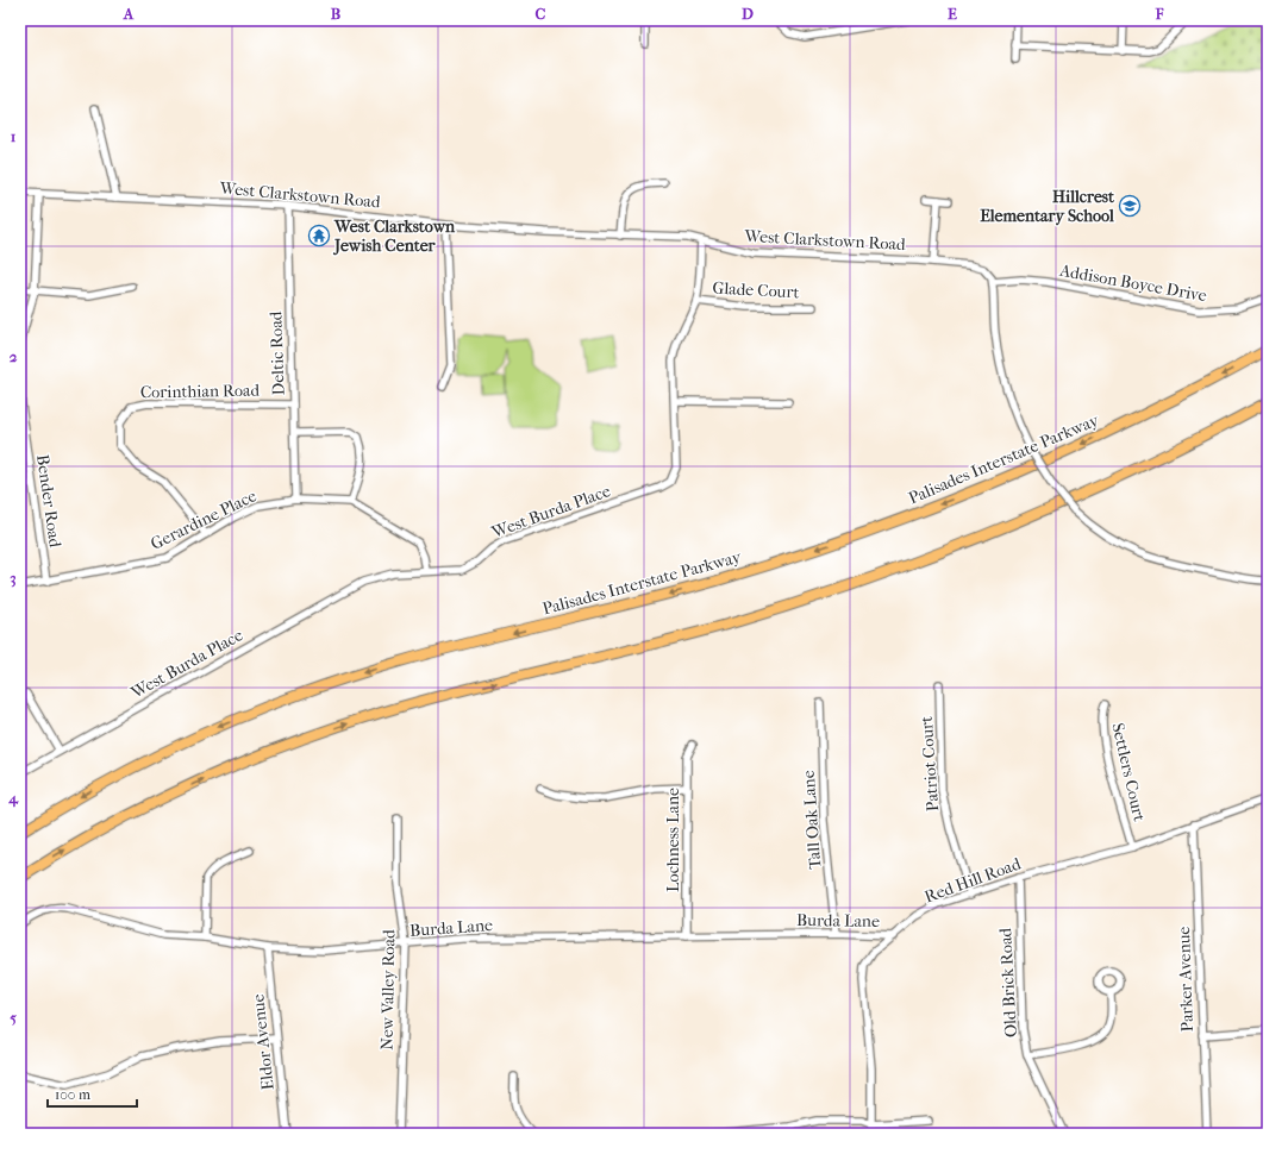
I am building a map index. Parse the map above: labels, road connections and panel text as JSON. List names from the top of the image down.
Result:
{
  "streets": {
    "highway": ["Palisades Interstate Parkway"],
    "street": [
      "West Clarkstown Road",
      "Addison Boyce Drive",
      "Glade Court",
      "Deltic Road",
      "Corinthian Road",
      "Bender Road",
      "West Burda Place",
      "Gerardine Place",
      "Patriot Court",
      "Settlers Court",
      "Tall Oak Lane",
      "Lochness Lane",
      "Red Hill Road",
      "Burda Lane",
      "Parker Avenue",
      "Old Brick Road",
      "New Valley Road",
      "Eldor Avenue"
    ]
  },
  "crossings": [
    ["West Clarkstown Road", "Addison Boyce Drive"],
    ["West Clarkstown Road", "Deltic Road"],
    ["West Clarkstown Road", "West Burda Place"],
    ["Glade Court", "West Burda Place"],
    ["Deltic Road", "Corinthian Road"],
    ["Deltic Road", "Gerardine Place"],
    ["Corinthian Road", "Gerardine Place"],
    ["Bender Road", "Gerardine Place"],
    ["West Burda Place", "Gerardine Place"],
    ["Patriot Court", "Red Hill Road"],
    ["Settlers Court", "Red Hill Road"],
    ["Tall Oak Lane", "Burda Lane"],
    ["Lochness Lane", "Burda Lane"],
    ["Red Hill Road", "Burda Lane"],
    ["Red Hill Road", "Parker Avenue"],
    ["Red Hill Road", "Old Brick Road"],
    ["Burda Lane", "New Valley Road"],
    ["Burda Lane", "Eldor Avenue"]
  ],
  "places": {
    "school or university": ["Hillcrest Elementary School"],
    "temple": ["West Clarkstown Jewish Center"]
  },
  "scale_bar": "100 m",
  "grid": {
    "columns": [
      "A",
      "B",
      "C",
      "D",
      "E",
      "F"
    ],
    "rows": [
      "1",
      "2",
      "3",
      "4",
      "5"
    ]
  }
}
